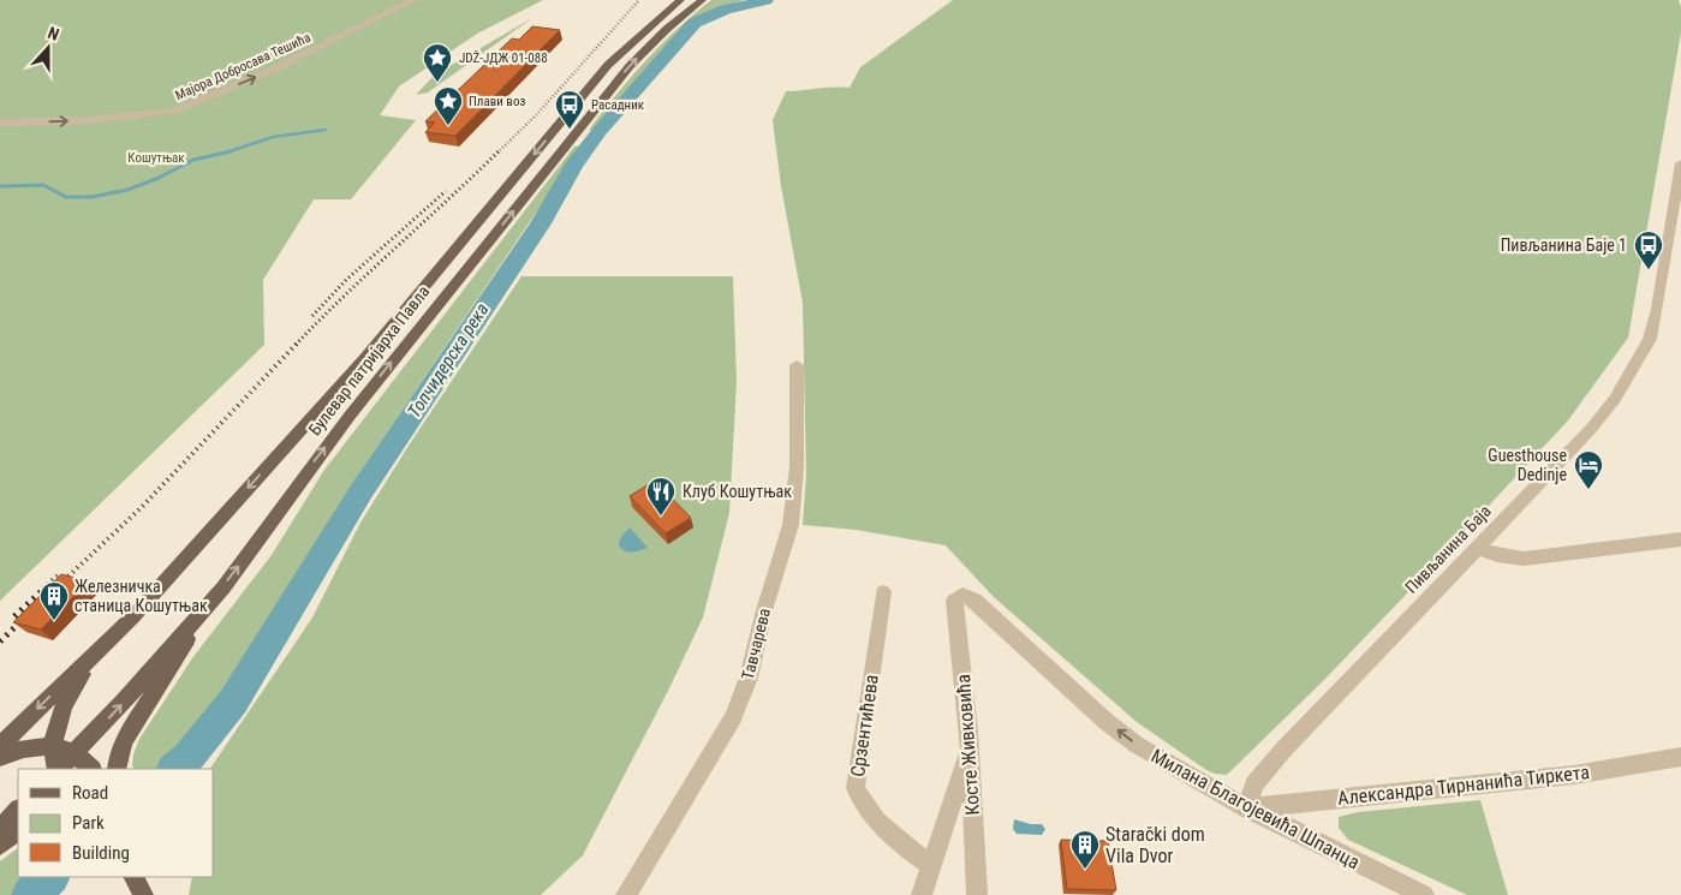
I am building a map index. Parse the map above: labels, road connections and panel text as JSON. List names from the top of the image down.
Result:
{
  "streets": {
    "main road": ["Булевар патријарха Павла"],
    "street": [
      "Мајора Добросава Тешића",
      "Пивљанина Баја",
      "Тавчарева",
      "Срзентићева",
      "Косте Живковића",
      "Александра Тирнанића Тиркета",
      "Милана Благојевића Шпанца"
    ]
  },
  "crossings": [
    ["Пивљанина Баја", "Александра Тирнанића Тиркета"],
    ["Пивљанина Баја", "Милана Благојевића Шпанца"],
    ["Косте Живковића", "Милана Благојевића Шпанца"],
    ["Александра Тирнанића Тиркета", "Милана Благојевића Шпанца"]
  ],
  "one_way": ["Мајора Добросава Тешића", "Милана Благојевића Шпанца"],
  "water": ["Топчидерска река"],
  "parks": ["Кошутњак"],
  "places": {
    "place": ["JDŽ-JДЖ 01-088", "Плави воз"],
    "bus stop": ["Расадник", "Пивљанина Баје 1"],
    "hotel": ["Guesthouse Dedinje"],
    "restaurant": ["Клуб Кошутњак"],
    "building": ["Железничка станица Кошутњак", "Starački dom Vila Dvor"]
  },
  "legend": ["Road", "Park", "Building"],
  "north": "top"
}
